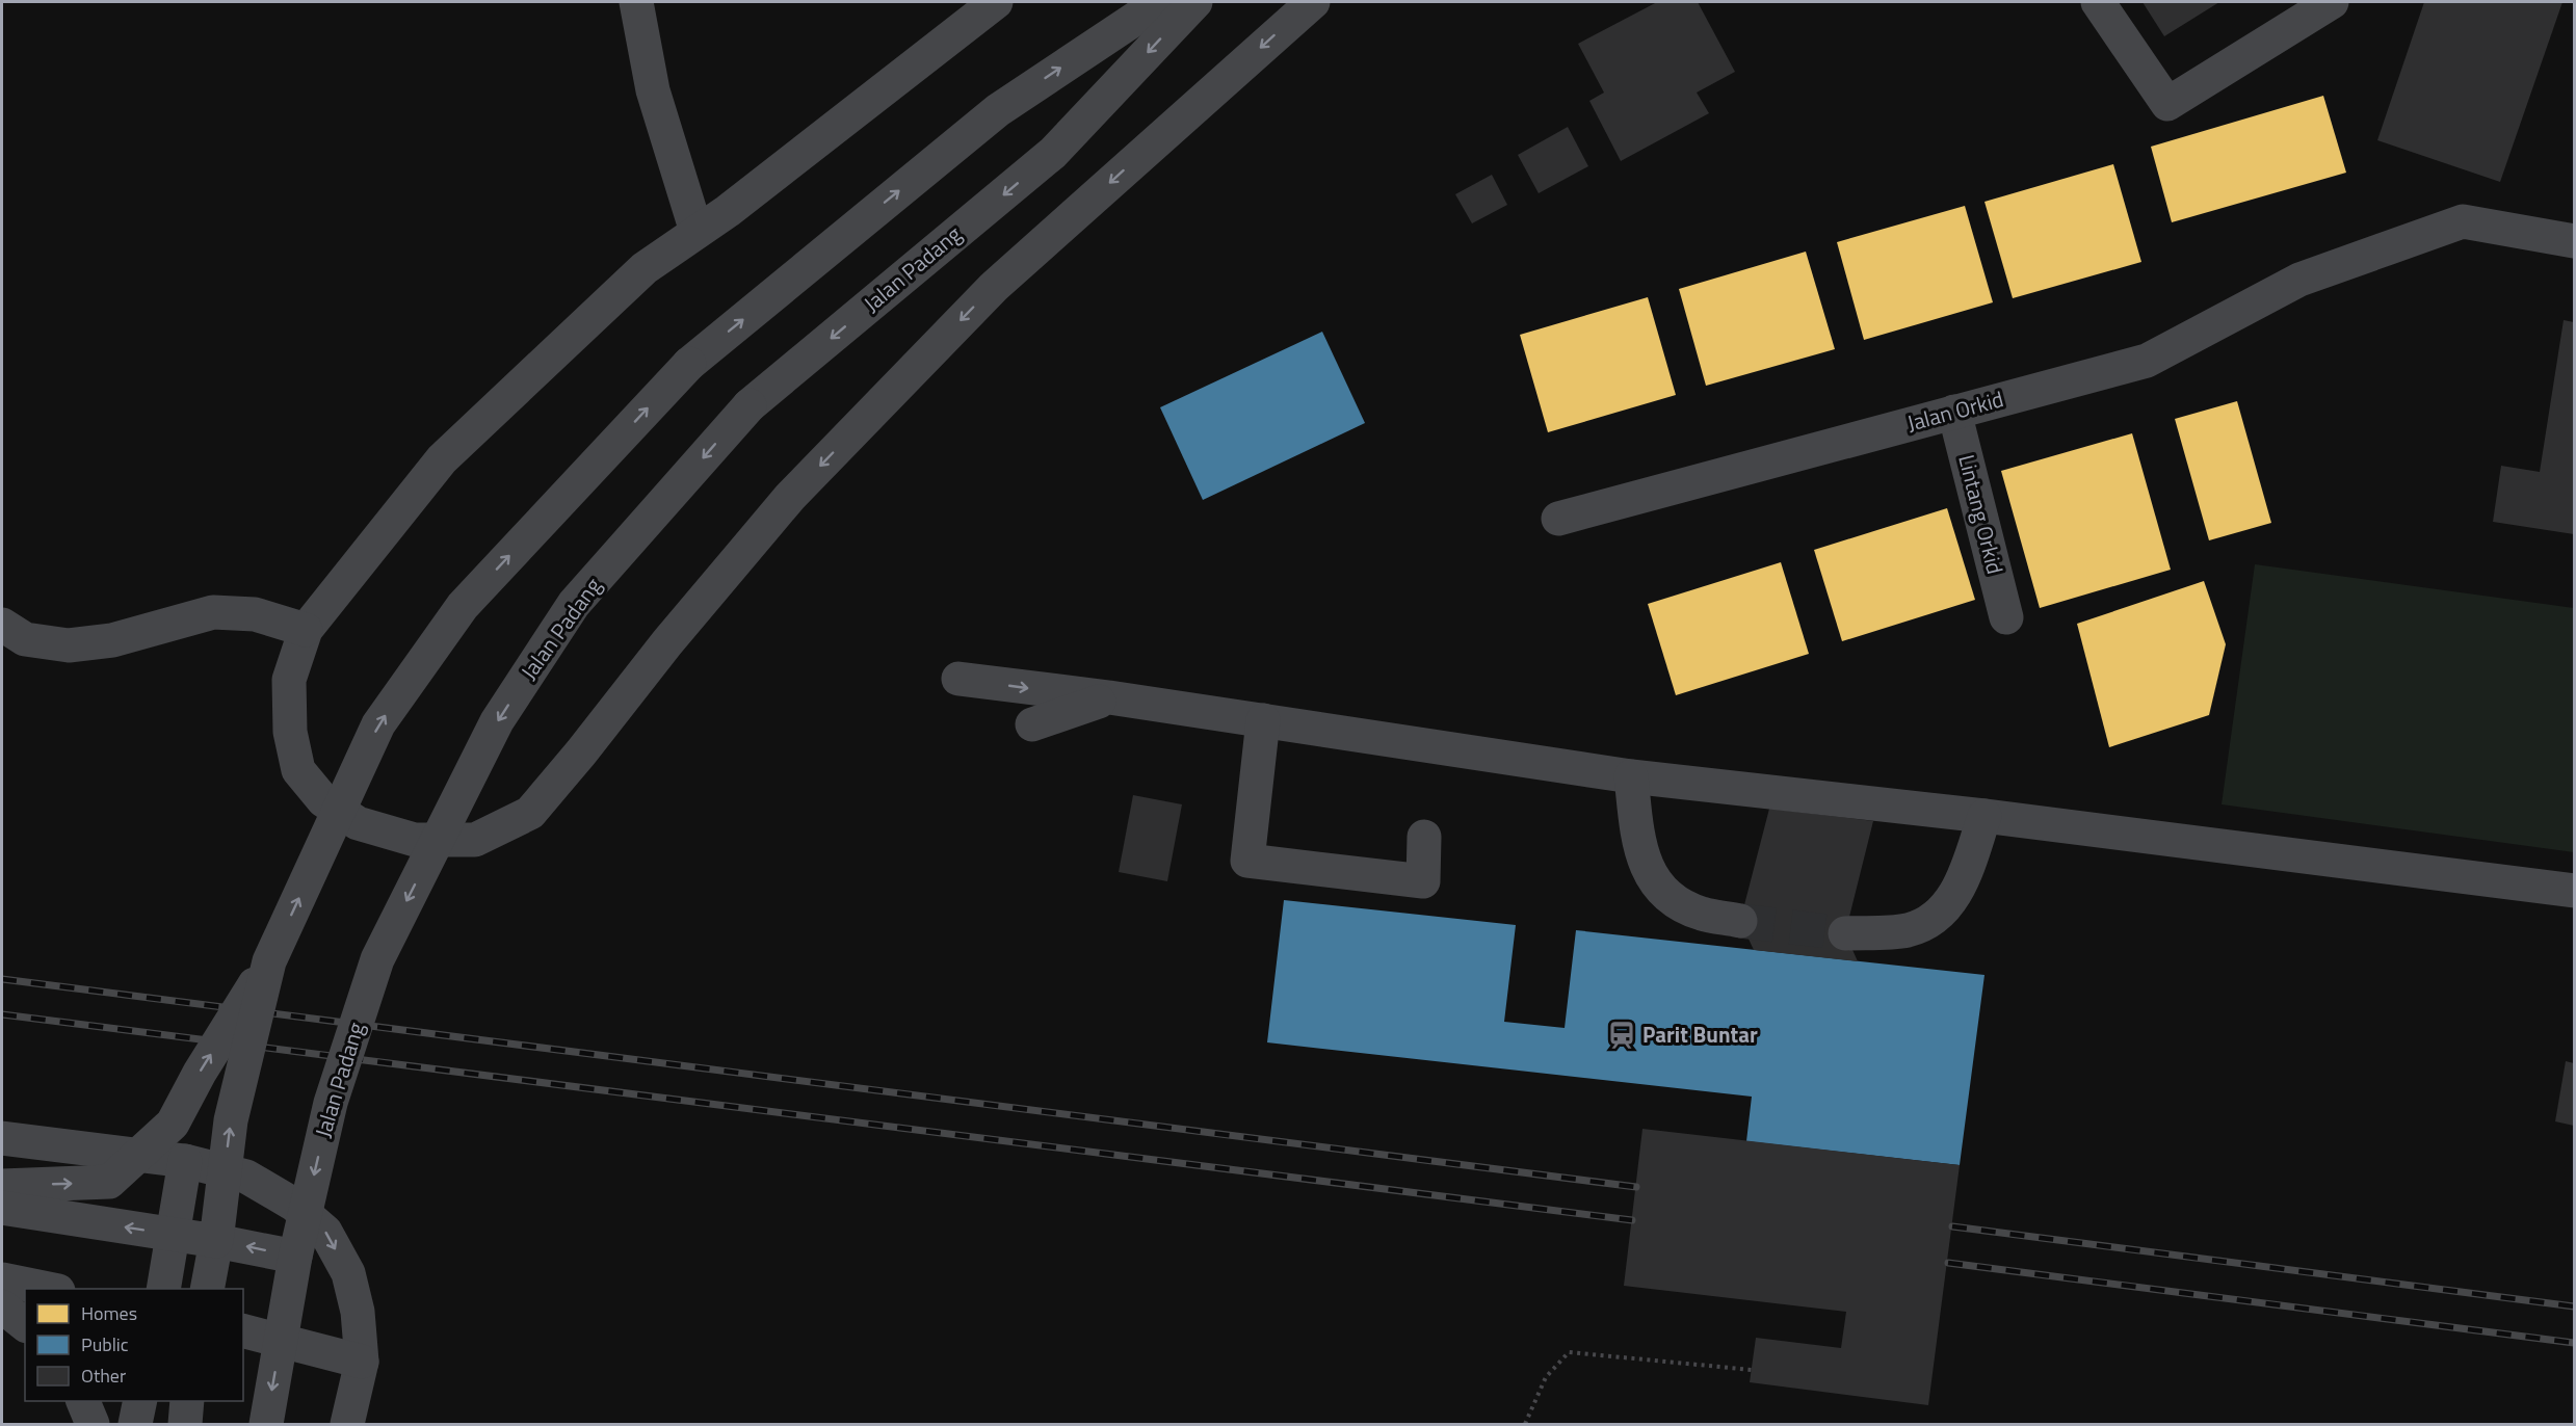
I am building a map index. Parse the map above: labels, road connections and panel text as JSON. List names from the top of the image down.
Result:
{
  "streets": {
    "street": ["Jalan Padang", "Jalan Orkid", "Lintang Orkid"]
  },
  "crossings": [
    ["Jalan Orkid", "Lintang Orkid"]
  ],
  "places": {
    "station": ["Parit Buntar"]
  },
  "legend": ["Homes", "Public", "Other"]
}
